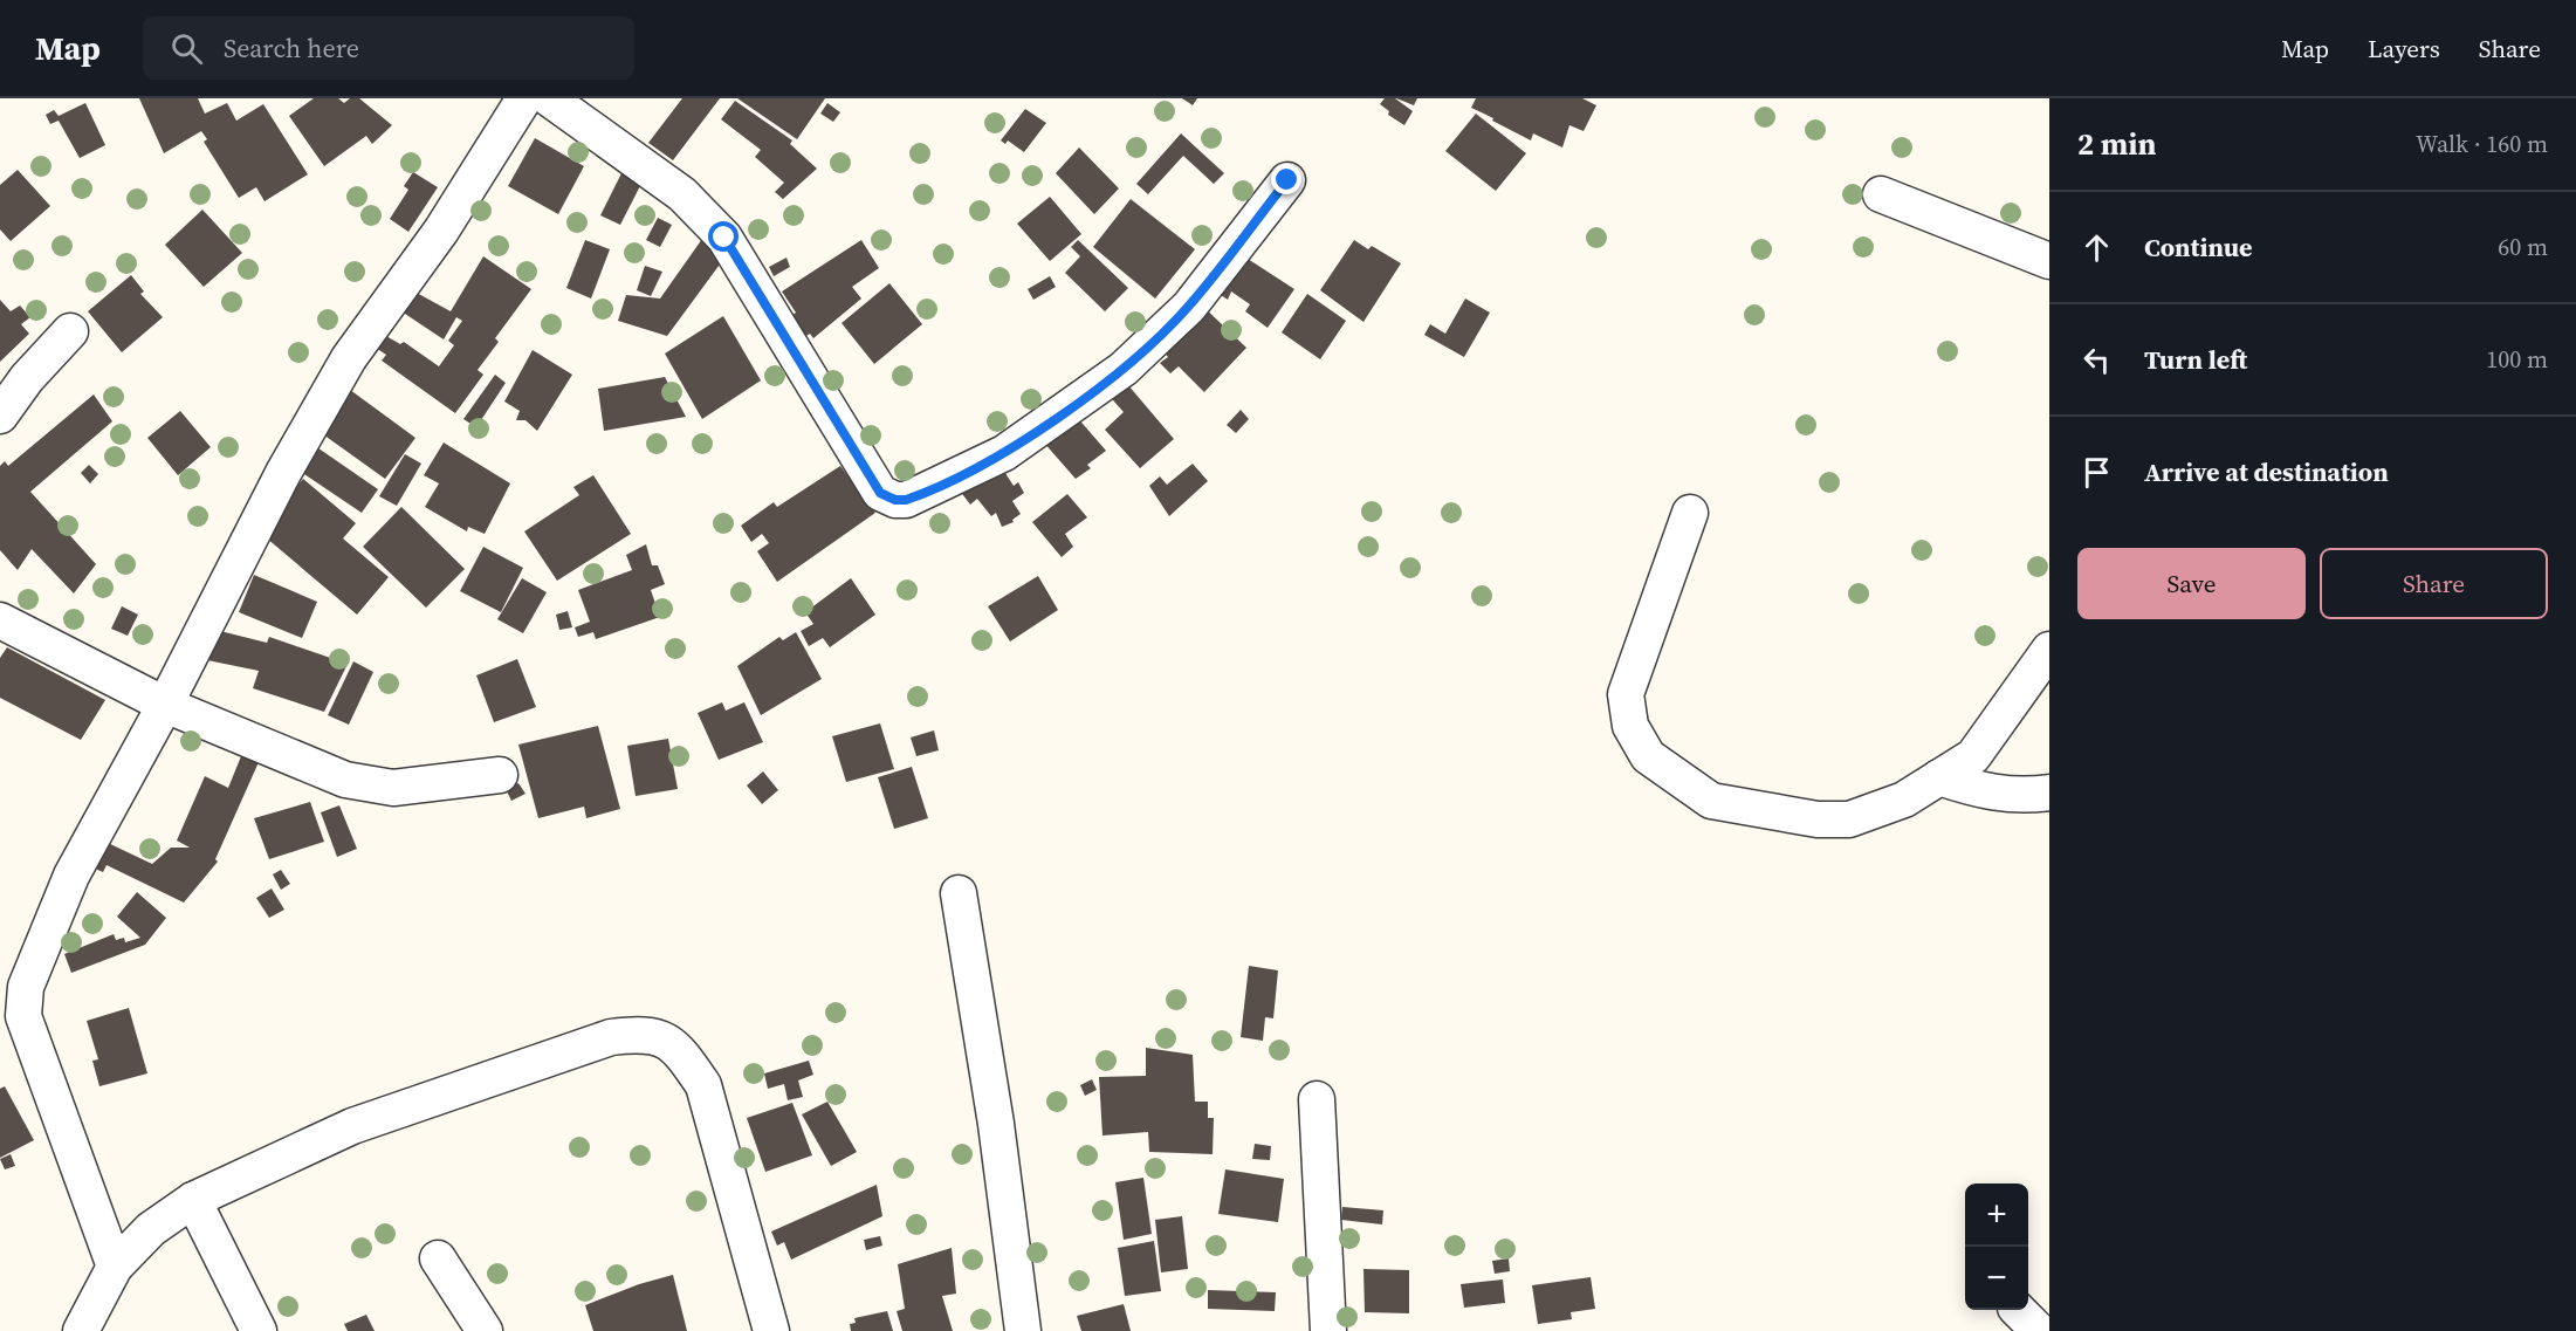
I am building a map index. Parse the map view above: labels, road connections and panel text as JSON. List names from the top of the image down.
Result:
{
  "page": {
    "header": "Map",
    "search": "Search here",
    "nav": ["Map", "Layers", "Share"],
    "heading": ["2 min", "Walk · 160 m"],
    "list": [
      ["Continue", "60 m"],
      ["Turn left", "100 m"],
      "Arrive at destination"
    ],
    "buttons": ["Save", "Share"],
    "map_buttons": ["+", "−"]
  }
}
